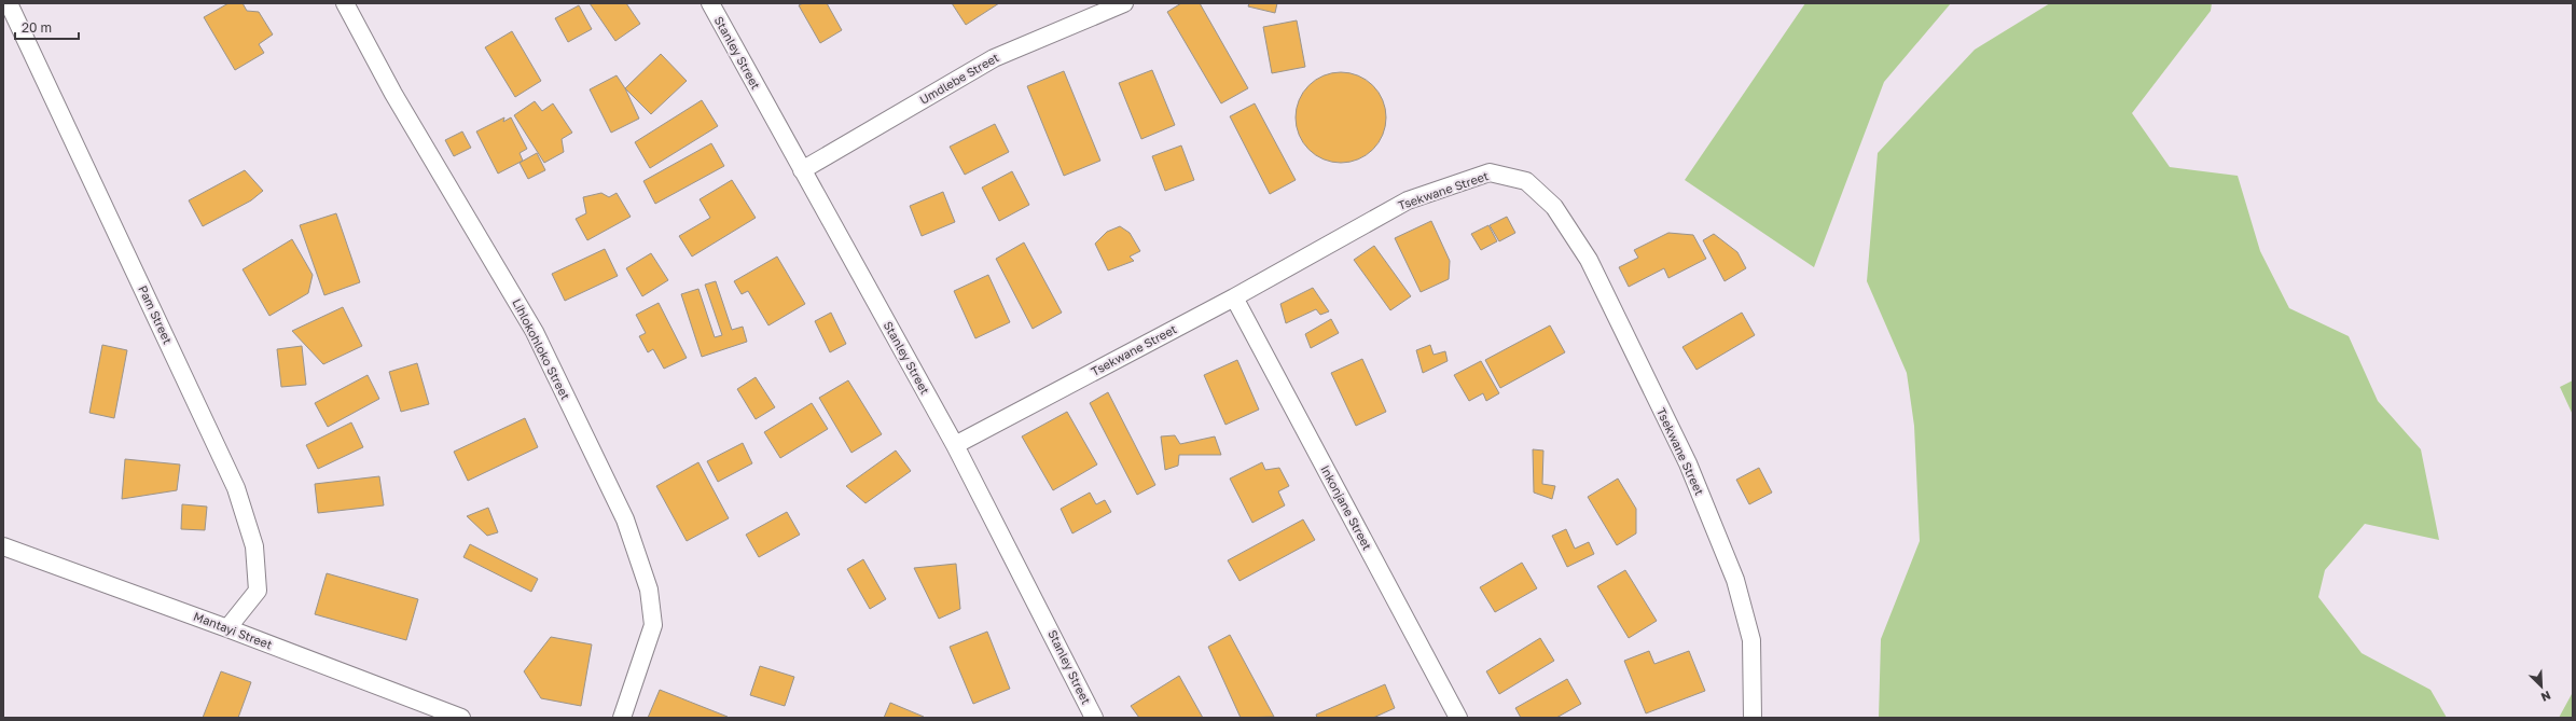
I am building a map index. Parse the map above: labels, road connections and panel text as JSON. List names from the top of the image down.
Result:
{
  "streets": {
    "street": [
      "Stanley Street",
      "Umdlebe Street",
      "Tsekwane Street",
      "Pam Street",
      "Lihlokohloko Street",
      "Inkonjane Street",
      "Mantayi Street"
    ]
  },
  "crossings": [
    ["Stanley Street", "Umdlebe Street"],
    ["Stanley Street", "Tsekwane Street"],
    ["Tsekwane Street", "Inkonjane Street"],
    ["Pam Street", "Mantayi Street"]
  ],
  "scale_bar": "20 m",
  "north": "bottom right"
}
